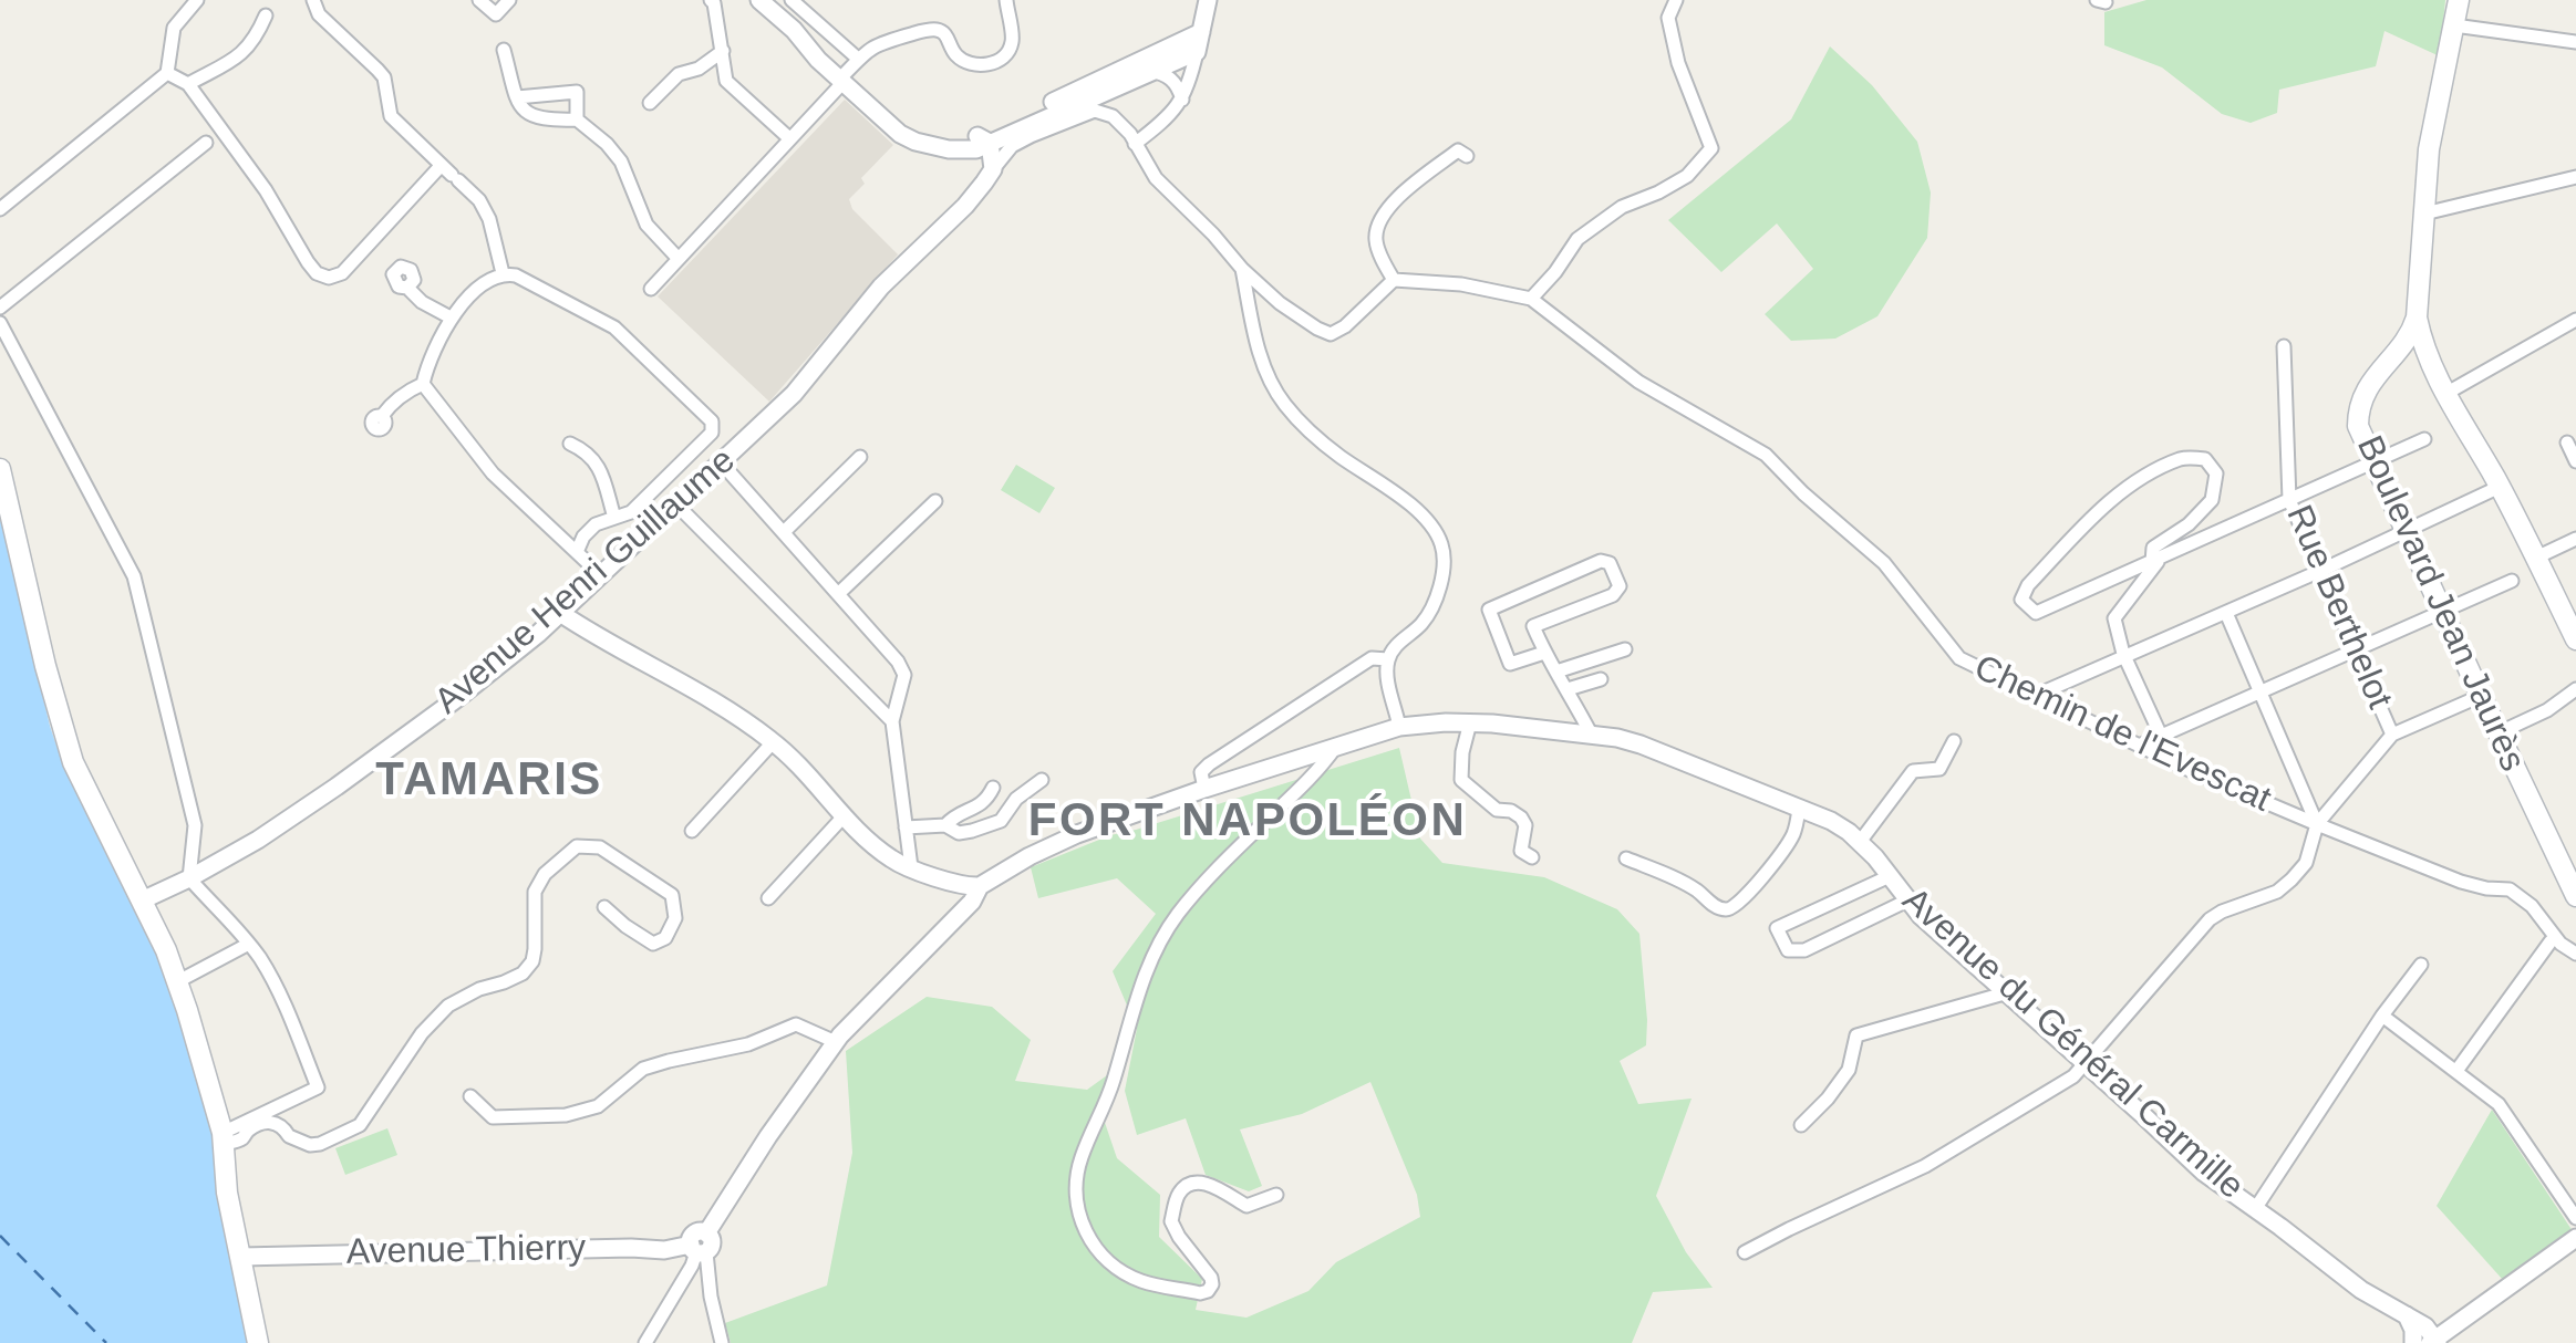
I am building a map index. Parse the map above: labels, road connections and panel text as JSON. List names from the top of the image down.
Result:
{
  "streets": {
    "main road": ["Boulevard Jean Jaurès"],
    "street": [
      "Avenue Henri Guillaume",
      "Rue Berthelot",
      "Chemin de l'Evescat",
      "Avenue du Général Carmille",
      "Avenue Thierry"
    ]
  },
  "districts": ["TAMARIS", "FORT NAPOLÉON"]
}
